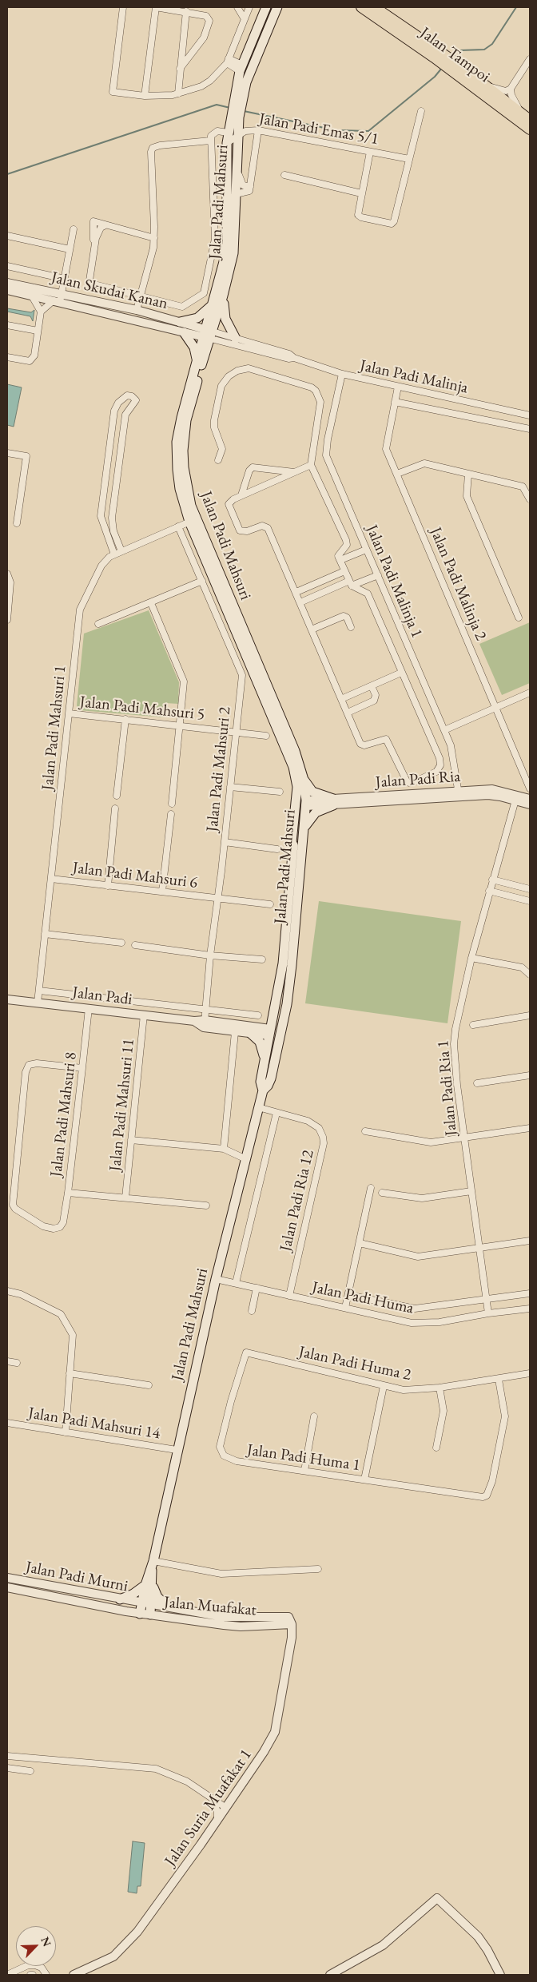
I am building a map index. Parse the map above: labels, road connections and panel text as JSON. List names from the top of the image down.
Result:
{
  "streets": {
    "main road": ["Jalan Tampoi", "Jalan Padi Mahsuri"],
    "street": [
      "Jalan Padi Emas 5/1",
      "Jalan Skudai Kanan",
      "Jalan Padi Malinja",
      "Jalan Padi Malinja 1",
      "Jalan Padi Malinja 2",
      "Jalan Padi Mahsuri 5",
      "Jalan Padi Mahsuri 1",
      "Jalan Padi Mahsuri 2",
      "Jalan Padi Ria",
      "Jalan Padi Mahsuri 6",
      "Jalan Padi",
      "Jalan Padi Ria 1",
      "Jalan Padi Mahsuri 11",
      "Jalan Padi Mahsuri 8",
      "Jalan Padi Ria 12",
      "Jalan Padi Huma",
      "Jalan Padi Huma 2",
      "Jalan Padi Mahsuri 14",
      "Jalan Padi Huma 1",
      "Jalan Padi Murni",
      "Jalan Muafakat",
      "Jalan Suria Muafakat 1"
    ]
  },
  "crossings": [
    ["Jalan Padi Emas 5/1", "Jalan Padi Mahsuri"],
    ["Jalan Padi Mahsuri", "Jalan Skudai Kanan"],
    ["Jalan Padi Mahsuri", "Jalan Padi Malinja"],
    ["Jalan Padi Mahsuri", "Jalan Padi Mahsuri 1"],
    ["Jalan Padi Mahsuri", "Jalan Padi Ria"],
    ["Jalan Padi Mahsuri", "Jalan Padi"],
    ["Jalan Padi Mahsuri", "Jalan Padi Ria 12"],
    ["Jalan Padi Mahsuri", "Jalan Padi Huma"],
    ["Jalan Padi Mahsuri", "Jalan Padi Mahsuri 14"],
    ["Jalan Padi Mahsuri", "Jalan Padi Murni"],
    ["Jalan Padi Mahsuri", "Jalan Muafakat"],
    ["Jalan Skudai Kanan", "Jalan Padi Malinja"],
    ["Jalan Padi Malinja", "Jalan Padi Malinja 1"],
    ["Jalan Padi Malinja", "Jalan Padi Malinja 2"],
    ["Jalan Padi Malinja 1", "Jalan Padi Ria"],
    ["Jalan Padi Mahsuri 5", "Jalan Padi Mahsuri 1"],
    ["Jalan Padi Mahsuri 5", "Jalan Padi Mahsuri 2"],
    ["Jalan Padi Mahsuri 1", "Jalan Padi Mahsuri 2"],
    ["Jalan Padi Mahsuri 1", "Jalan Padi Mahsuri 6"],
    ["Jalan Padi Mahsuri 1", "Jalan Padi"],
    ["Jalan Padi Mahsuri 2", "Jalan Padi Mahsuri 6"],
    ["Jalan Padi Mahsuri 2", "Jalan Padi"],
    ["Jalan Padi Ria", "Jalan Padi Ria 1"],
    ["Jalan Padi", "Jalan Padi Mahsuri 11"],
    ["Jalan Padi", "Jalan Padi Mahsuri 8"],
    ["Jalan Padi Ria 1", "Jalan Padi Huma"],
    ["Jalan Padi Ria 12", "Jalan Padi Huma"],
    ["Jalan Padi Huma 2", "Jalan Padi Huma 1"],
    ["Jalan Padi Murni", "Jalan Muafakat"],
    ["Jalan Muafakat", "Jalan Suria Muafakat 1"]
  ],
  "north": "top right"
}
